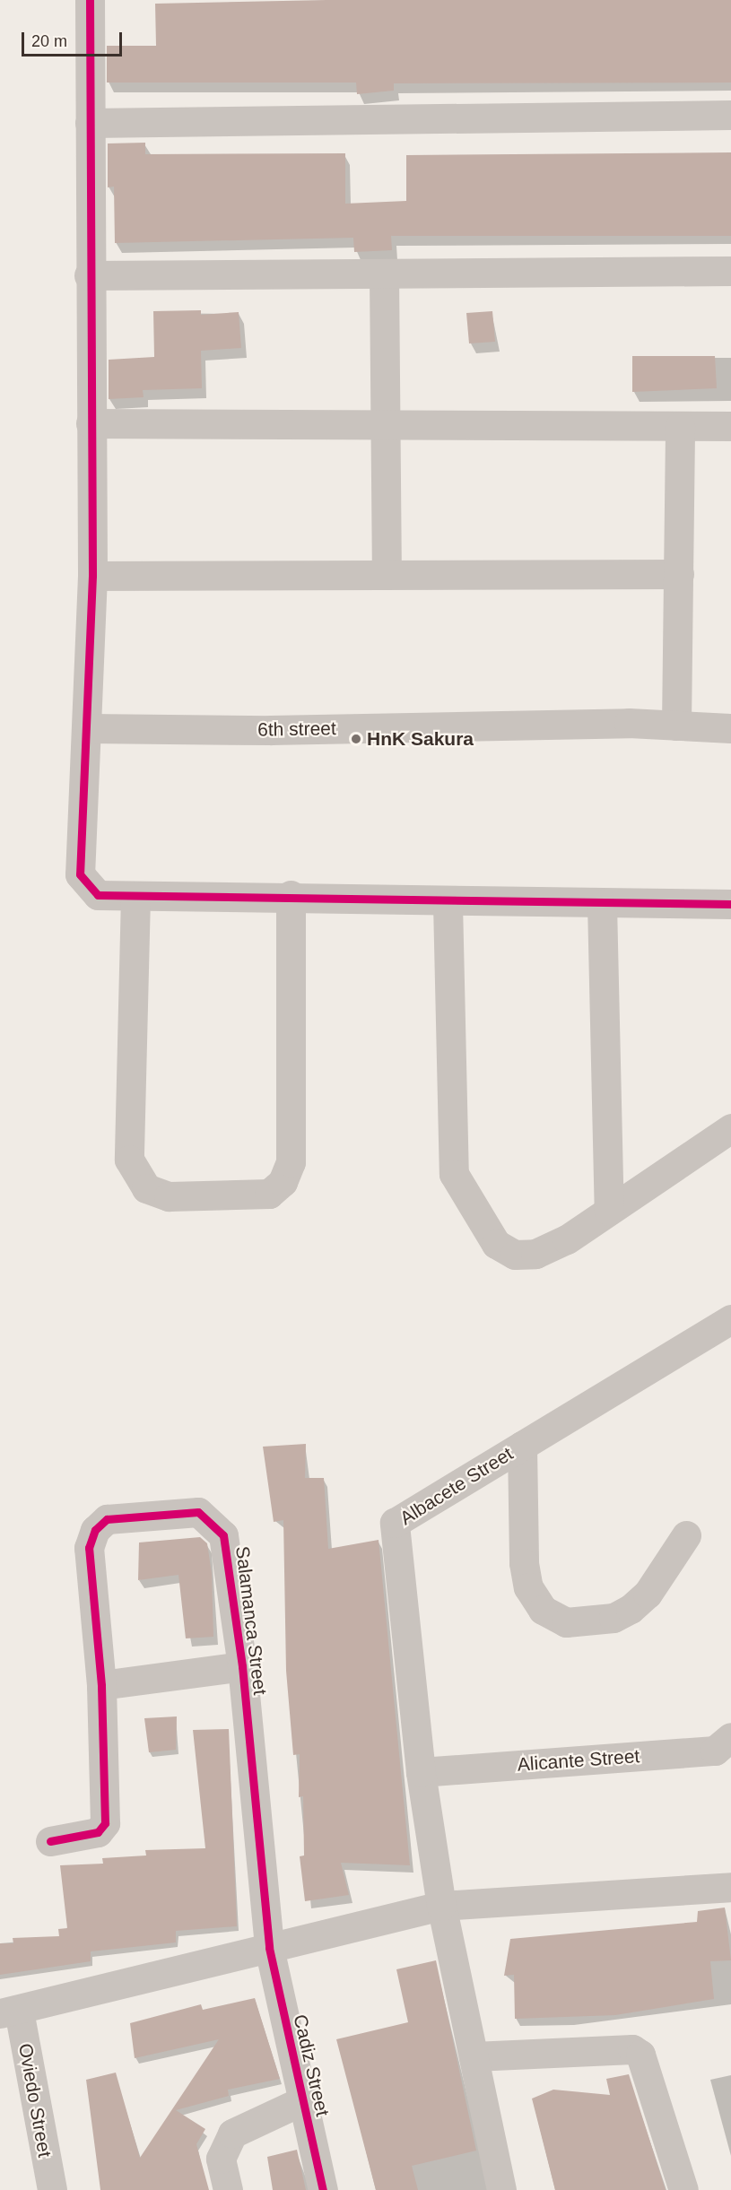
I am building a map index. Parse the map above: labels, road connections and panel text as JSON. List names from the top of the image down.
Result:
{
  "streets": {
    "street": [
      "6th street",
      "Albacete Street",
      "Salamanca Street",
      "Alicante Street",
      "Cadiz Street",
      "Oviedo Street"
    ]
  },
  "crossings": [
    ["Albacete Street", "Alicante Street"],
    ["Salamanca Street", "Cadiz Street"]
  ],
  "places": ["HnK Sakura"],
  "scale_bar": "20 m"
}
